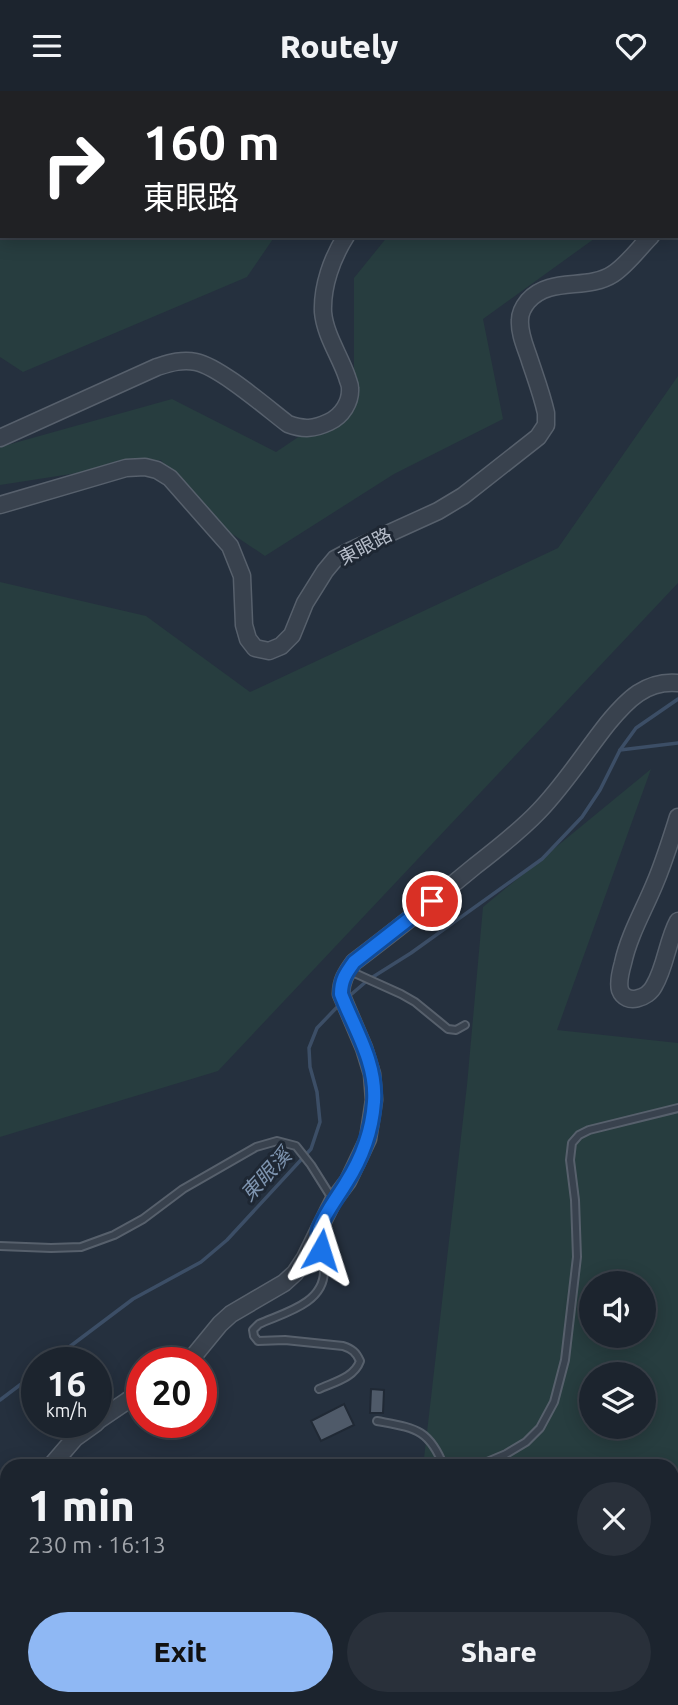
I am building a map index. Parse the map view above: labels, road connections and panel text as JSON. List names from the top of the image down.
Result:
{
  "streets": {
    "street": ["東眼路"]
  },
  "water": ["東眼溪"],
  "page": {
    "header": "Routely",
    "turn": ["160 m", "東眼路"],
    "speed": "16 km/h",
    "limit": "20",
    "heading": ["1 min", "230 m · 16:13"],
    "buttons": ["Exit", "Share"]
  }
}
